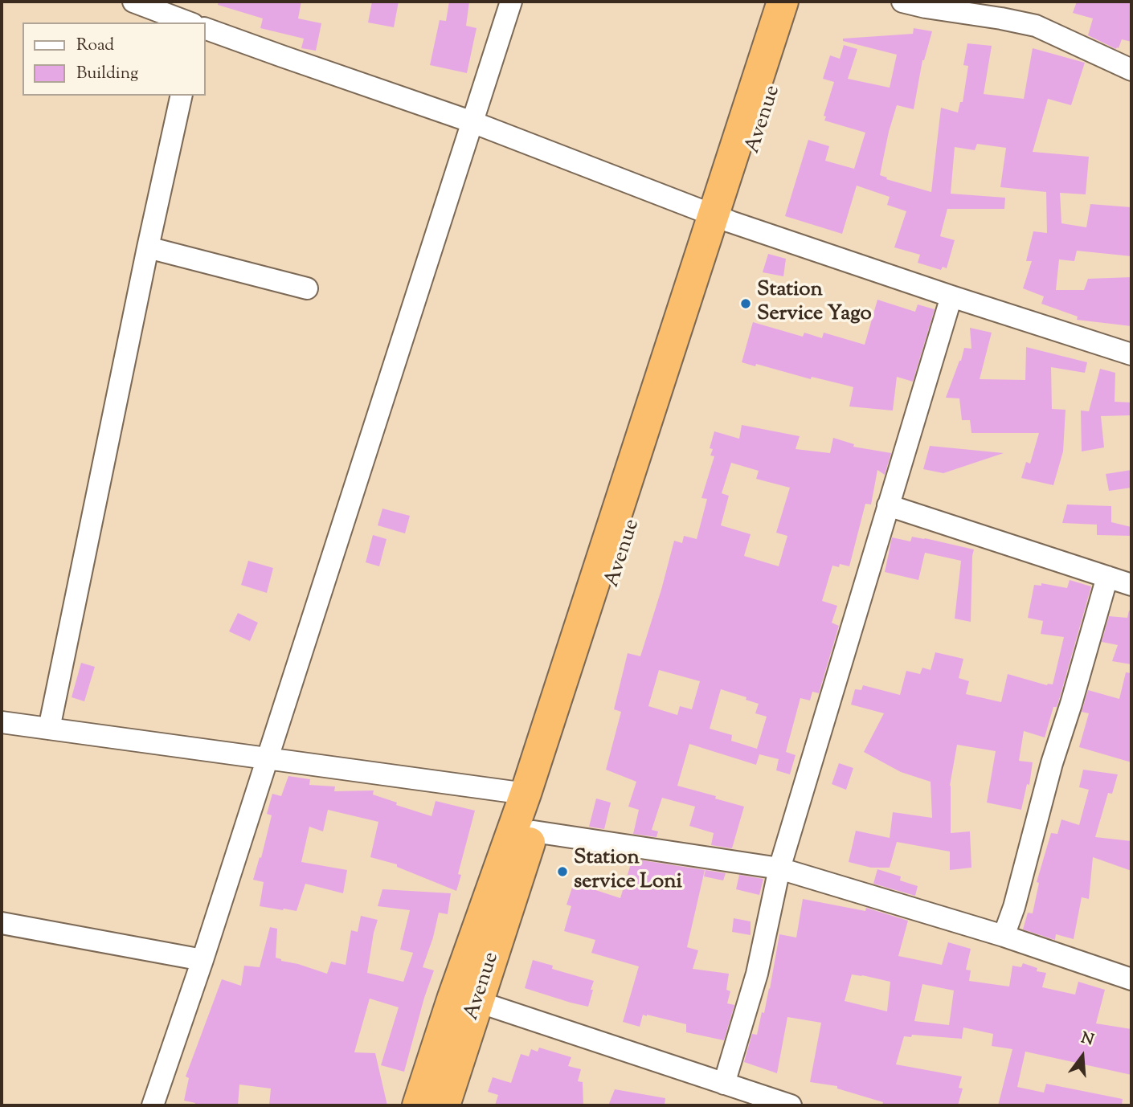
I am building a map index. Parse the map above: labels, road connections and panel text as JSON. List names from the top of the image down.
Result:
{
  "streets": {
    "highway": ["Avenue"]
  },
  "places": ["Station Service Yago", "Station service Loni"],
  "legend": ["Road", "Building"],
  "north": "top"
}
